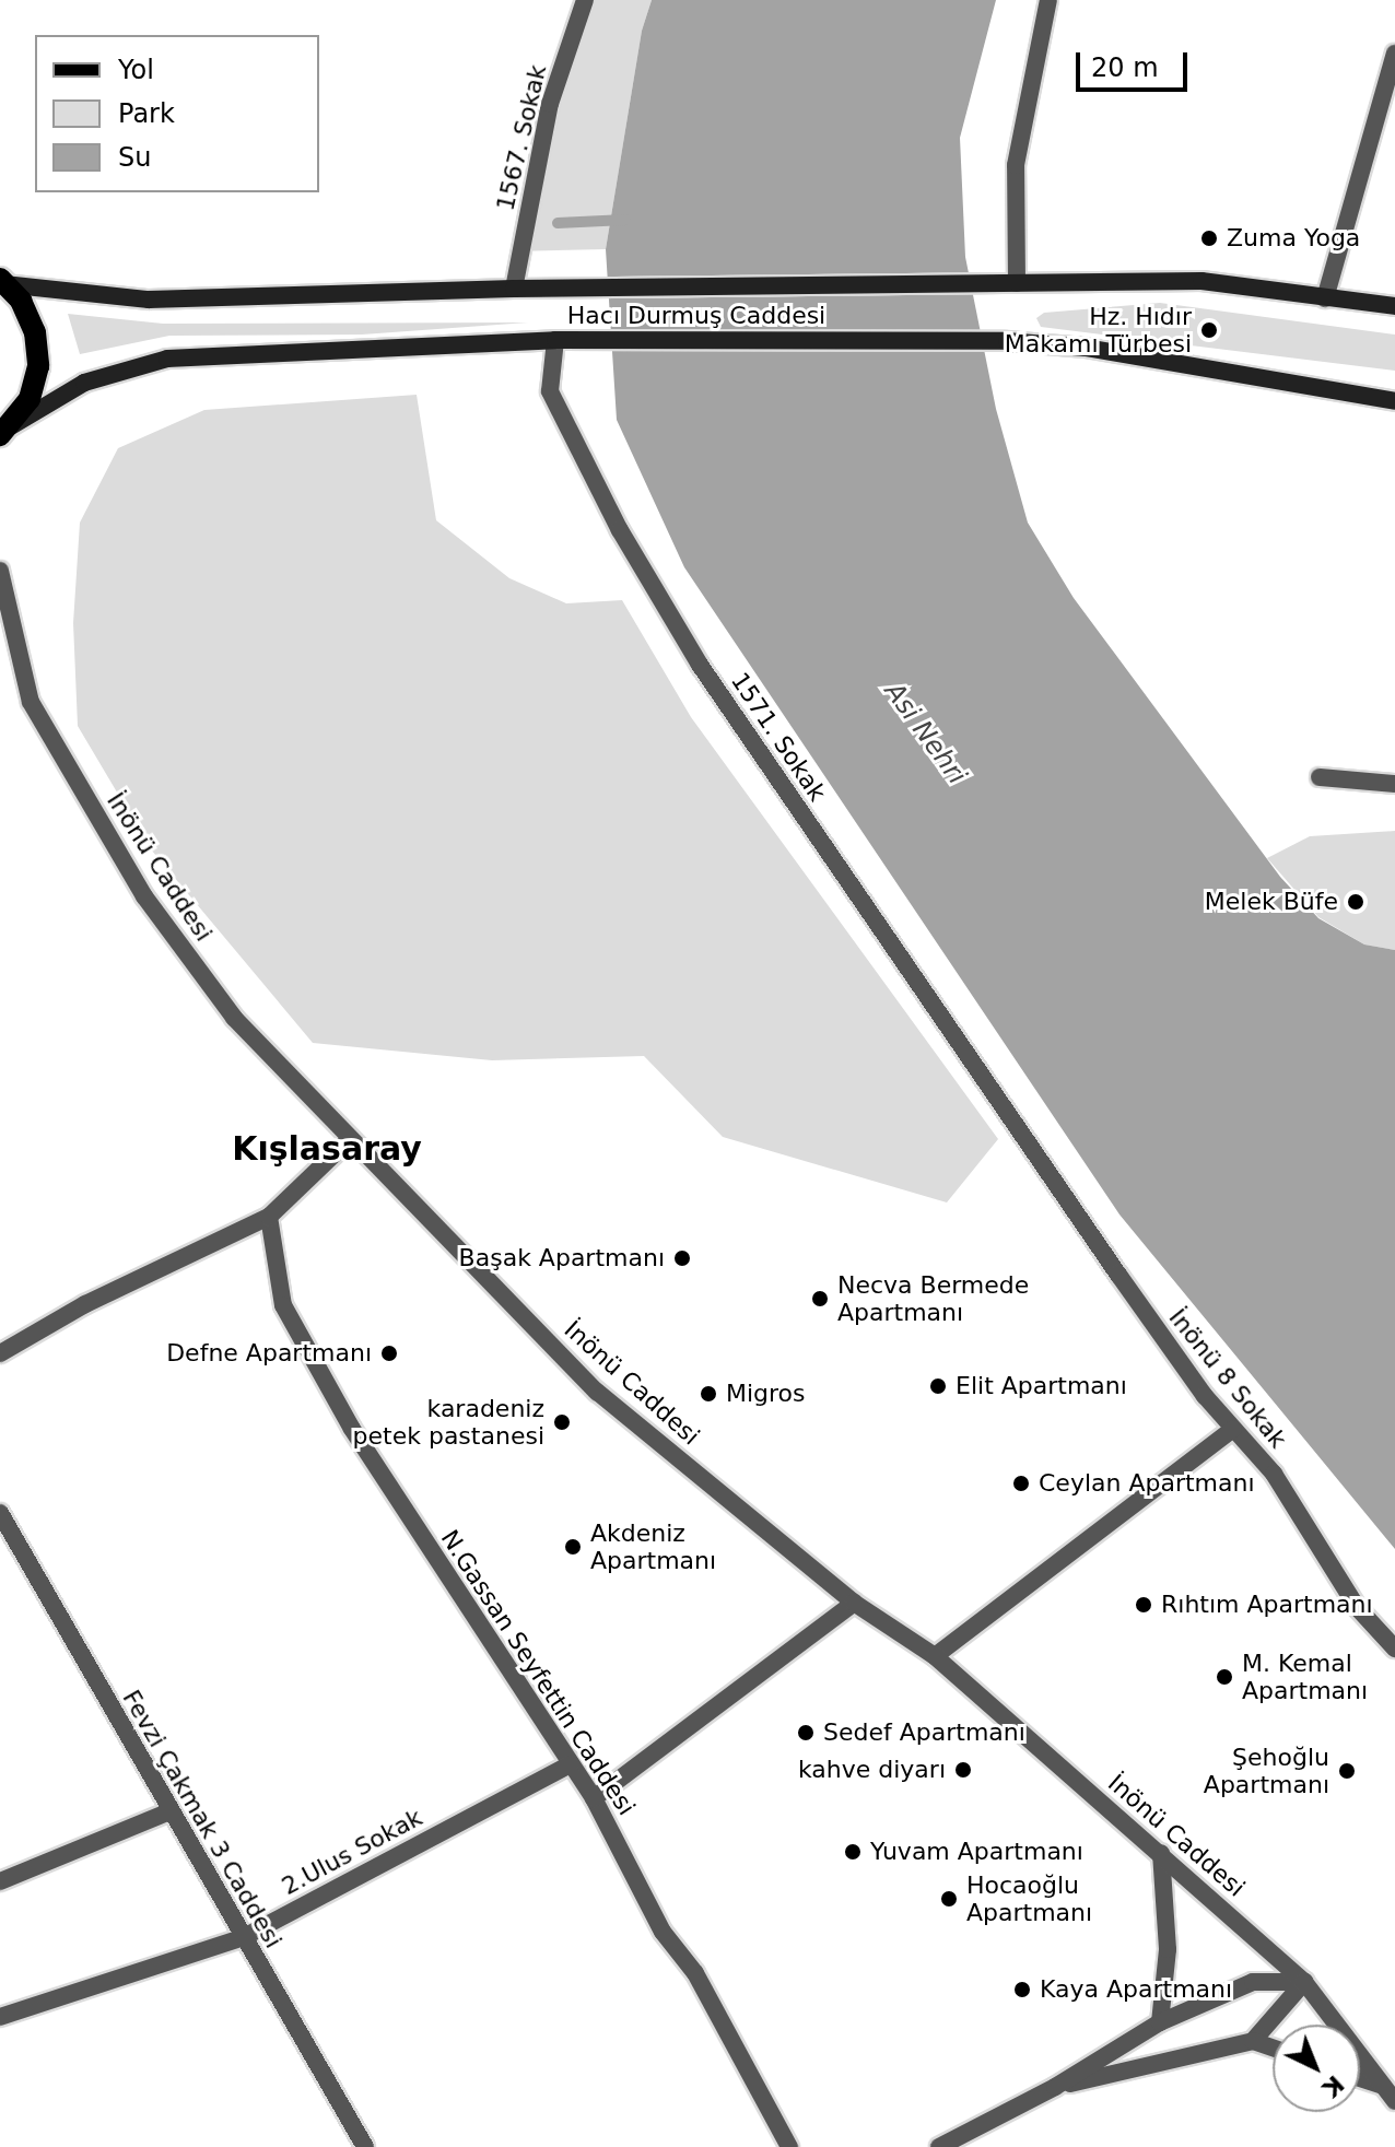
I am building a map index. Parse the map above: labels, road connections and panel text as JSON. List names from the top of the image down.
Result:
{
  "streets": {
    "main road": ["Hacı Durmuş Caddesi"],
    "street": [
      "1567. Sokak",
      "1571. Sokak",
      "İnönü Caddesi",
      "İnönü 8 Sokak",
      "N.Gassan Seyfettin Caddesi",
      "Fevzi Çakmak 3 Caddesi",
      "2.Ulus Sokak"
    ]
  },
  "crossings": [
    ["1567. Sokak", "Hacı Durmuş Caddesi"],
    ["Hacı Durmuş Caddesi", "1571. Sokak"],
    ["1571. Sokak", "İnönü 8 Sokak"],
    ["N.Gassan Seyfettin Caddesi", "2.Ulus Sokak"],
    ["Fevzi Çakmak 3 Caddesi", "2.Ulus Sokak"]
  ],
  "districts": ["Kışlasaray"],
  "water": ["Asi Nehri"],
  "places": [
    "Zuma Yoga",
    "Hz. Hıdır Makamı Türbesi",
    "Melek Büfe",
    "Başak Apartmanı",
    "Necva Bermede Apartmanı",
    "Defne Apartmanı",
    "Elit Apartmanı",
    "Migros",
    "karadeniz petek pastanesi",
    "Ceylan Apartmanı",
    "Akdeniz Apartmanı",
    "Rıhtım Apartmanı",
    "M. Kemal Apartmanı",
    "Sedef Apartmanı",
    "kahve diyarı",
    "Şehoğlu Apartmanı",
    "Yuvam Apartmanı",
    "Hocaoğlu Apartmanı",
    "Kaya Apartmanı"
  ],
  "legend": ["Yol", "Park", "Su"],
  "scale_bar": "20 m",
  "north": "bottom right"
}
